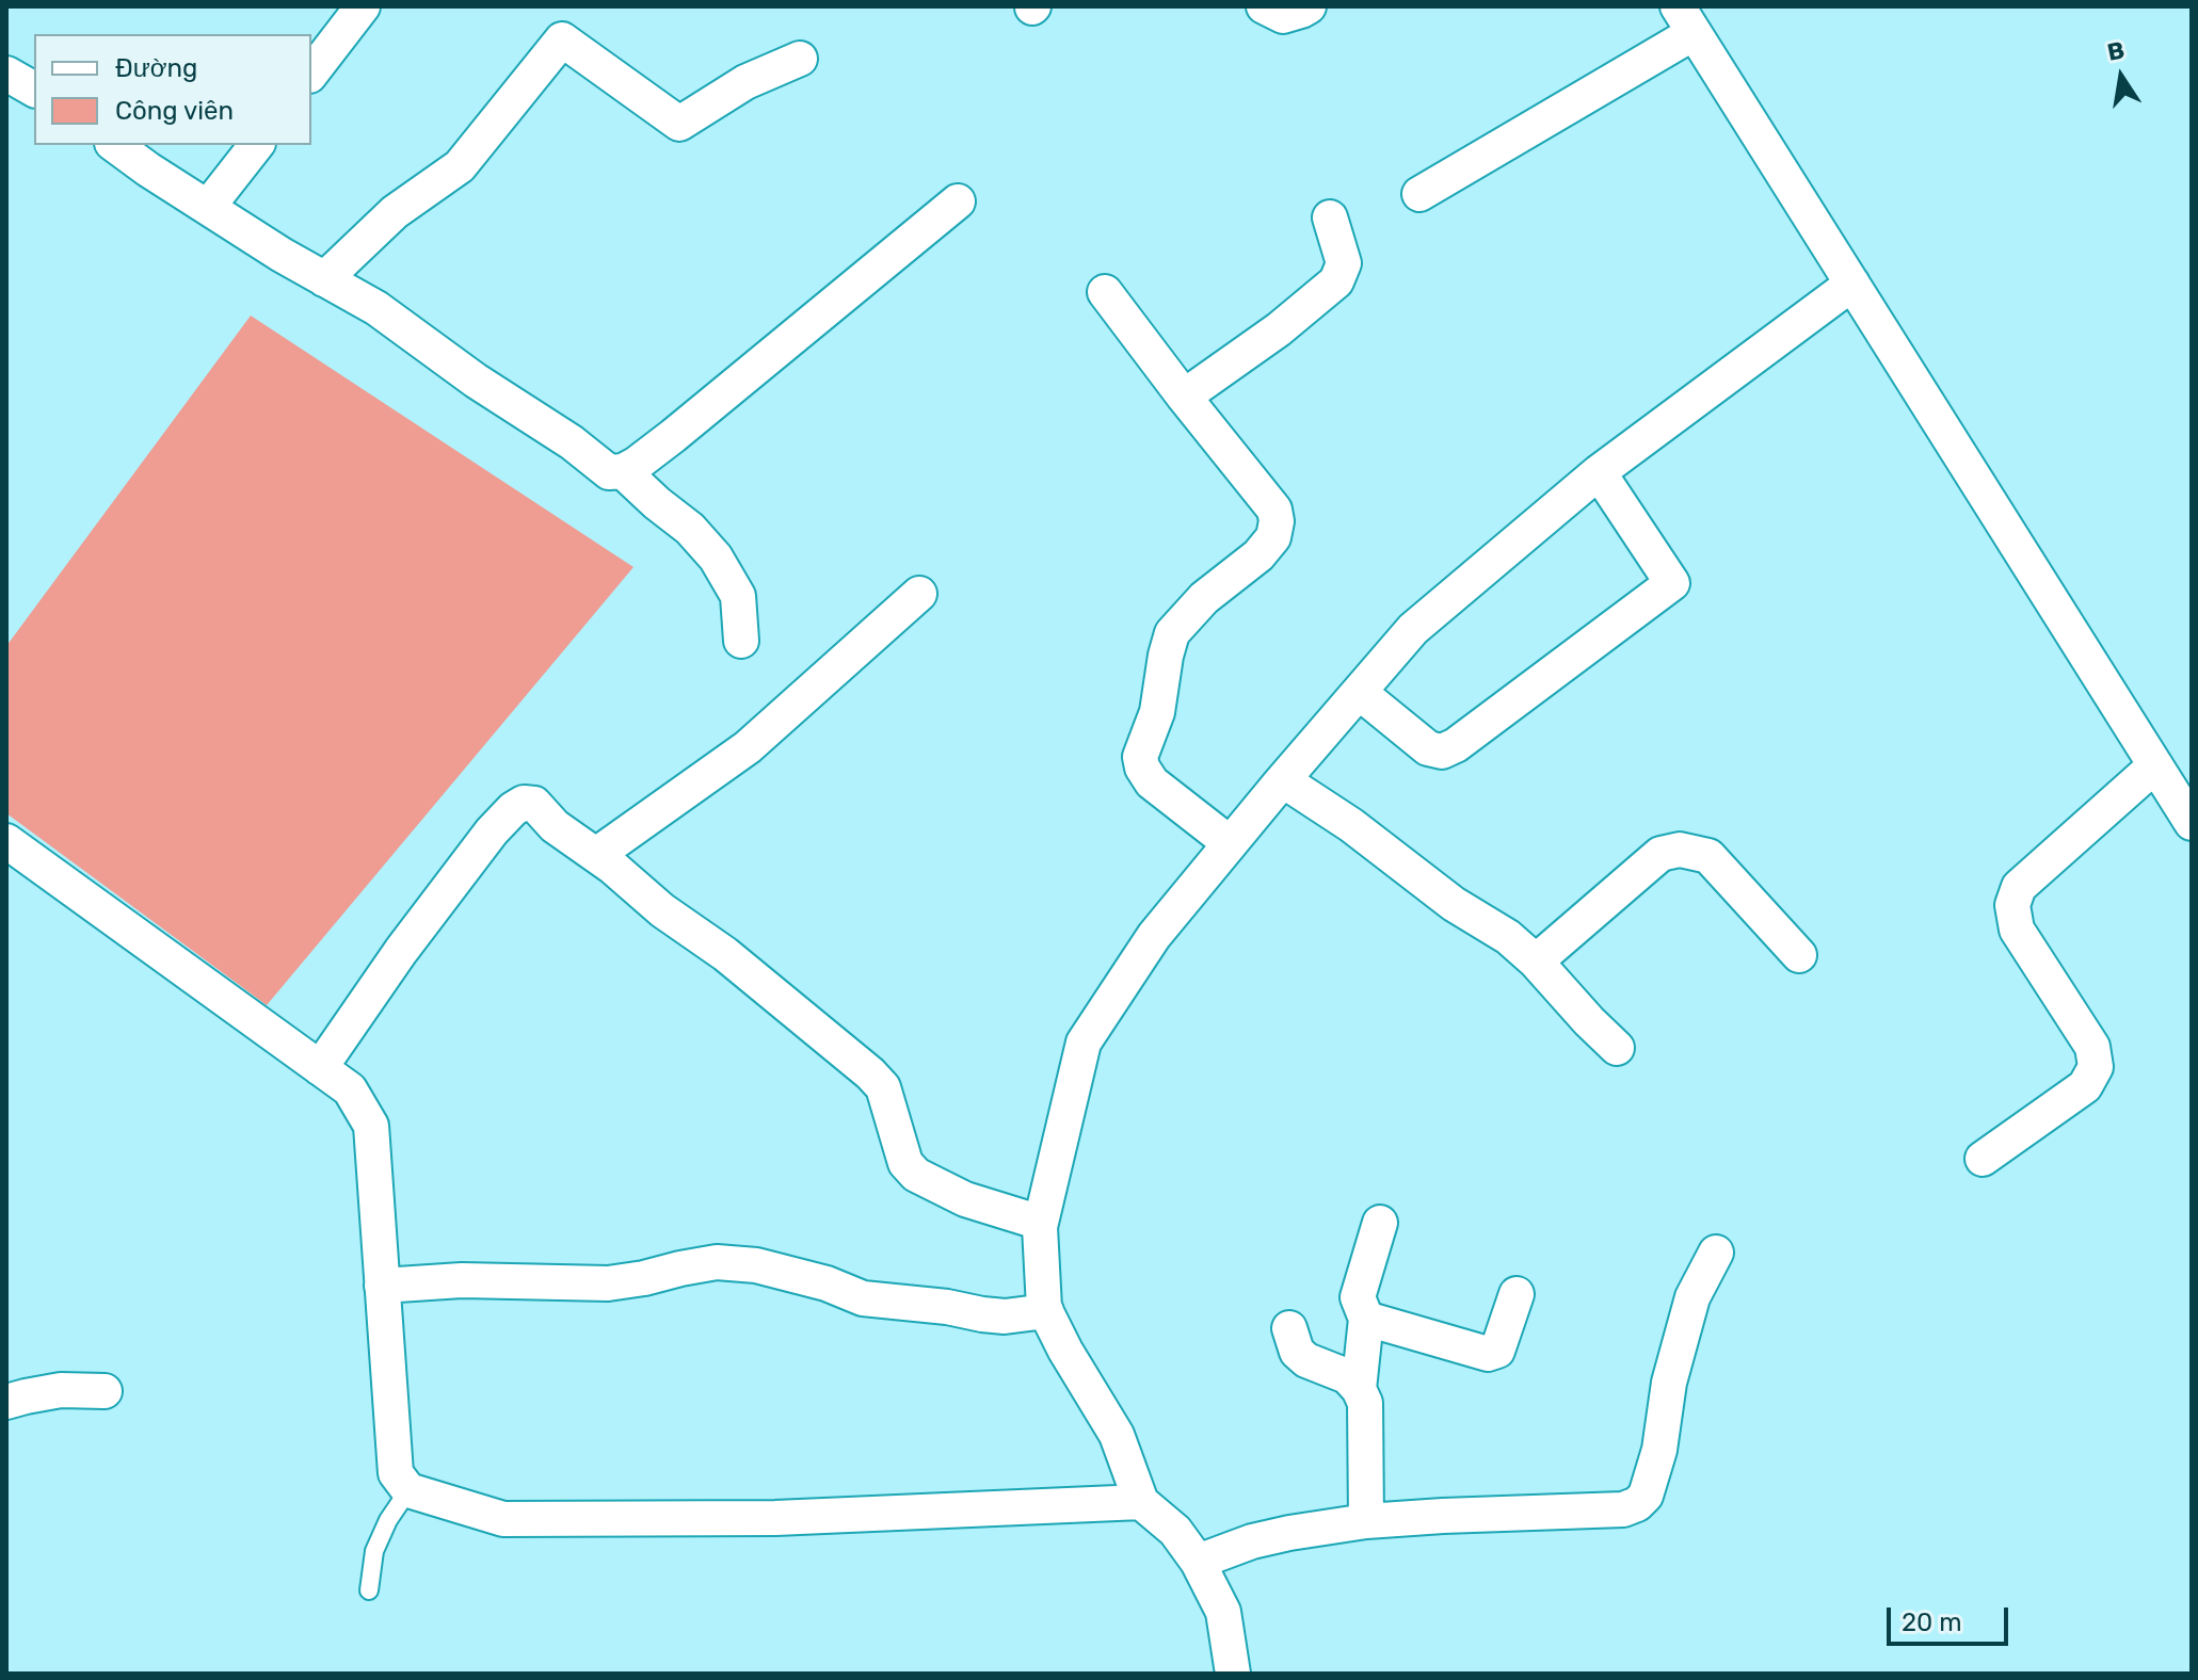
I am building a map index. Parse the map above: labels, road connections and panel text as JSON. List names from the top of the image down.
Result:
{
  "legend": ["Đường", "Công viên"],
  "scale_bar": "20 m",
  "north": "top"
}
